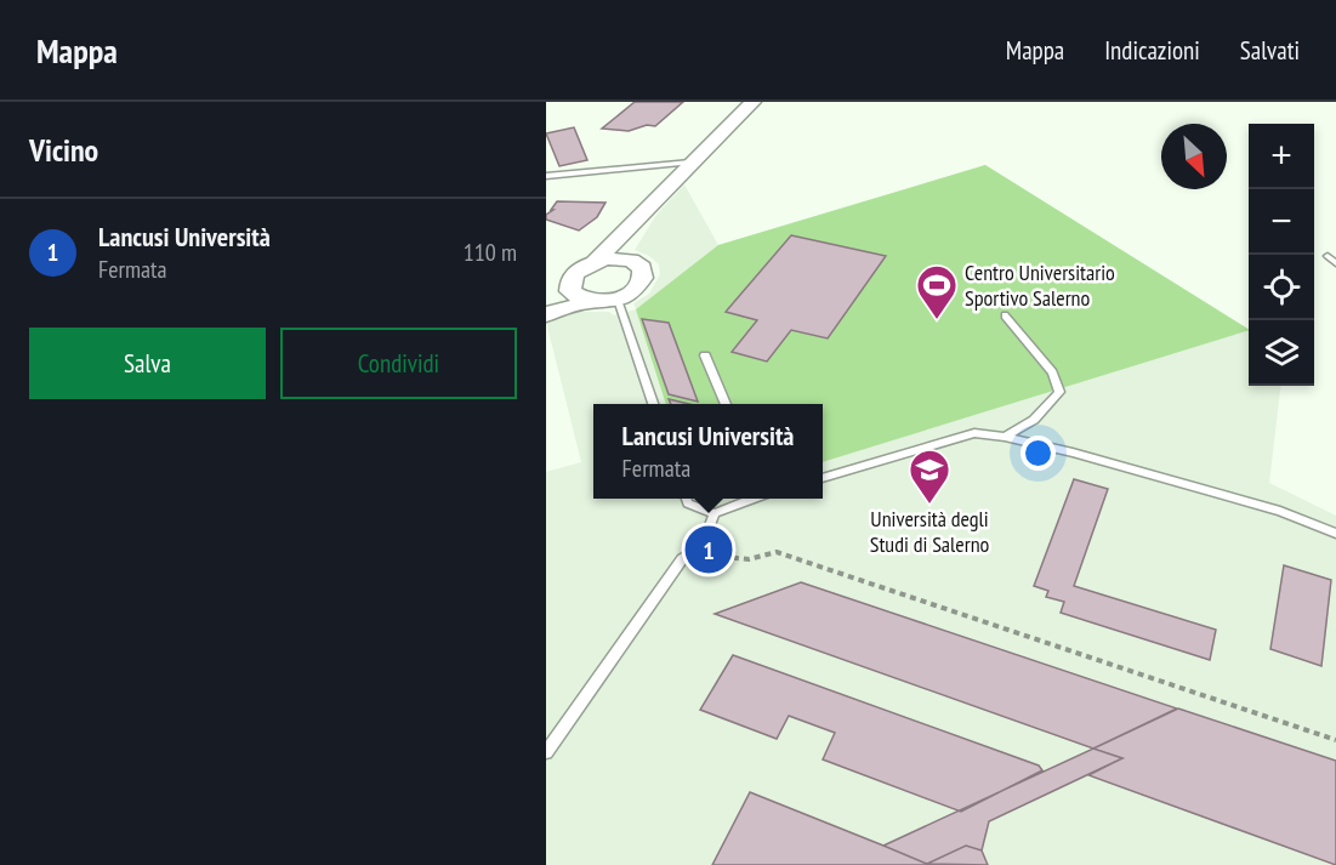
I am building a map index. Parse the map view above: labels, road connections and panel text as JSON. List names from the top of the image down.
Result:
{
  "places": {
    "sports": ["Centro Universitario Sportivo Salerno"],
    "school or university": ["Università degli Studi di Salerno"]
  },
  "north": "bottom right",
  "page": {
    "header": "Mappa",
    "nav": ["Mappa", "Indicazioni", "Salvati"],
    "heading": "Vicino",
    "map_buttons": ["+", "−"],
    "list": [
      {
        "mark": "1",
        "name": "Lancusi Università",
        "note": "Fermata",
        "value": "110 m"
      }
    ],
    "buttons": ["Salva", "Condividi"],
    "popup": ["Lancusi Università", "Fermata"],
    "pins": "1"
  }
}
